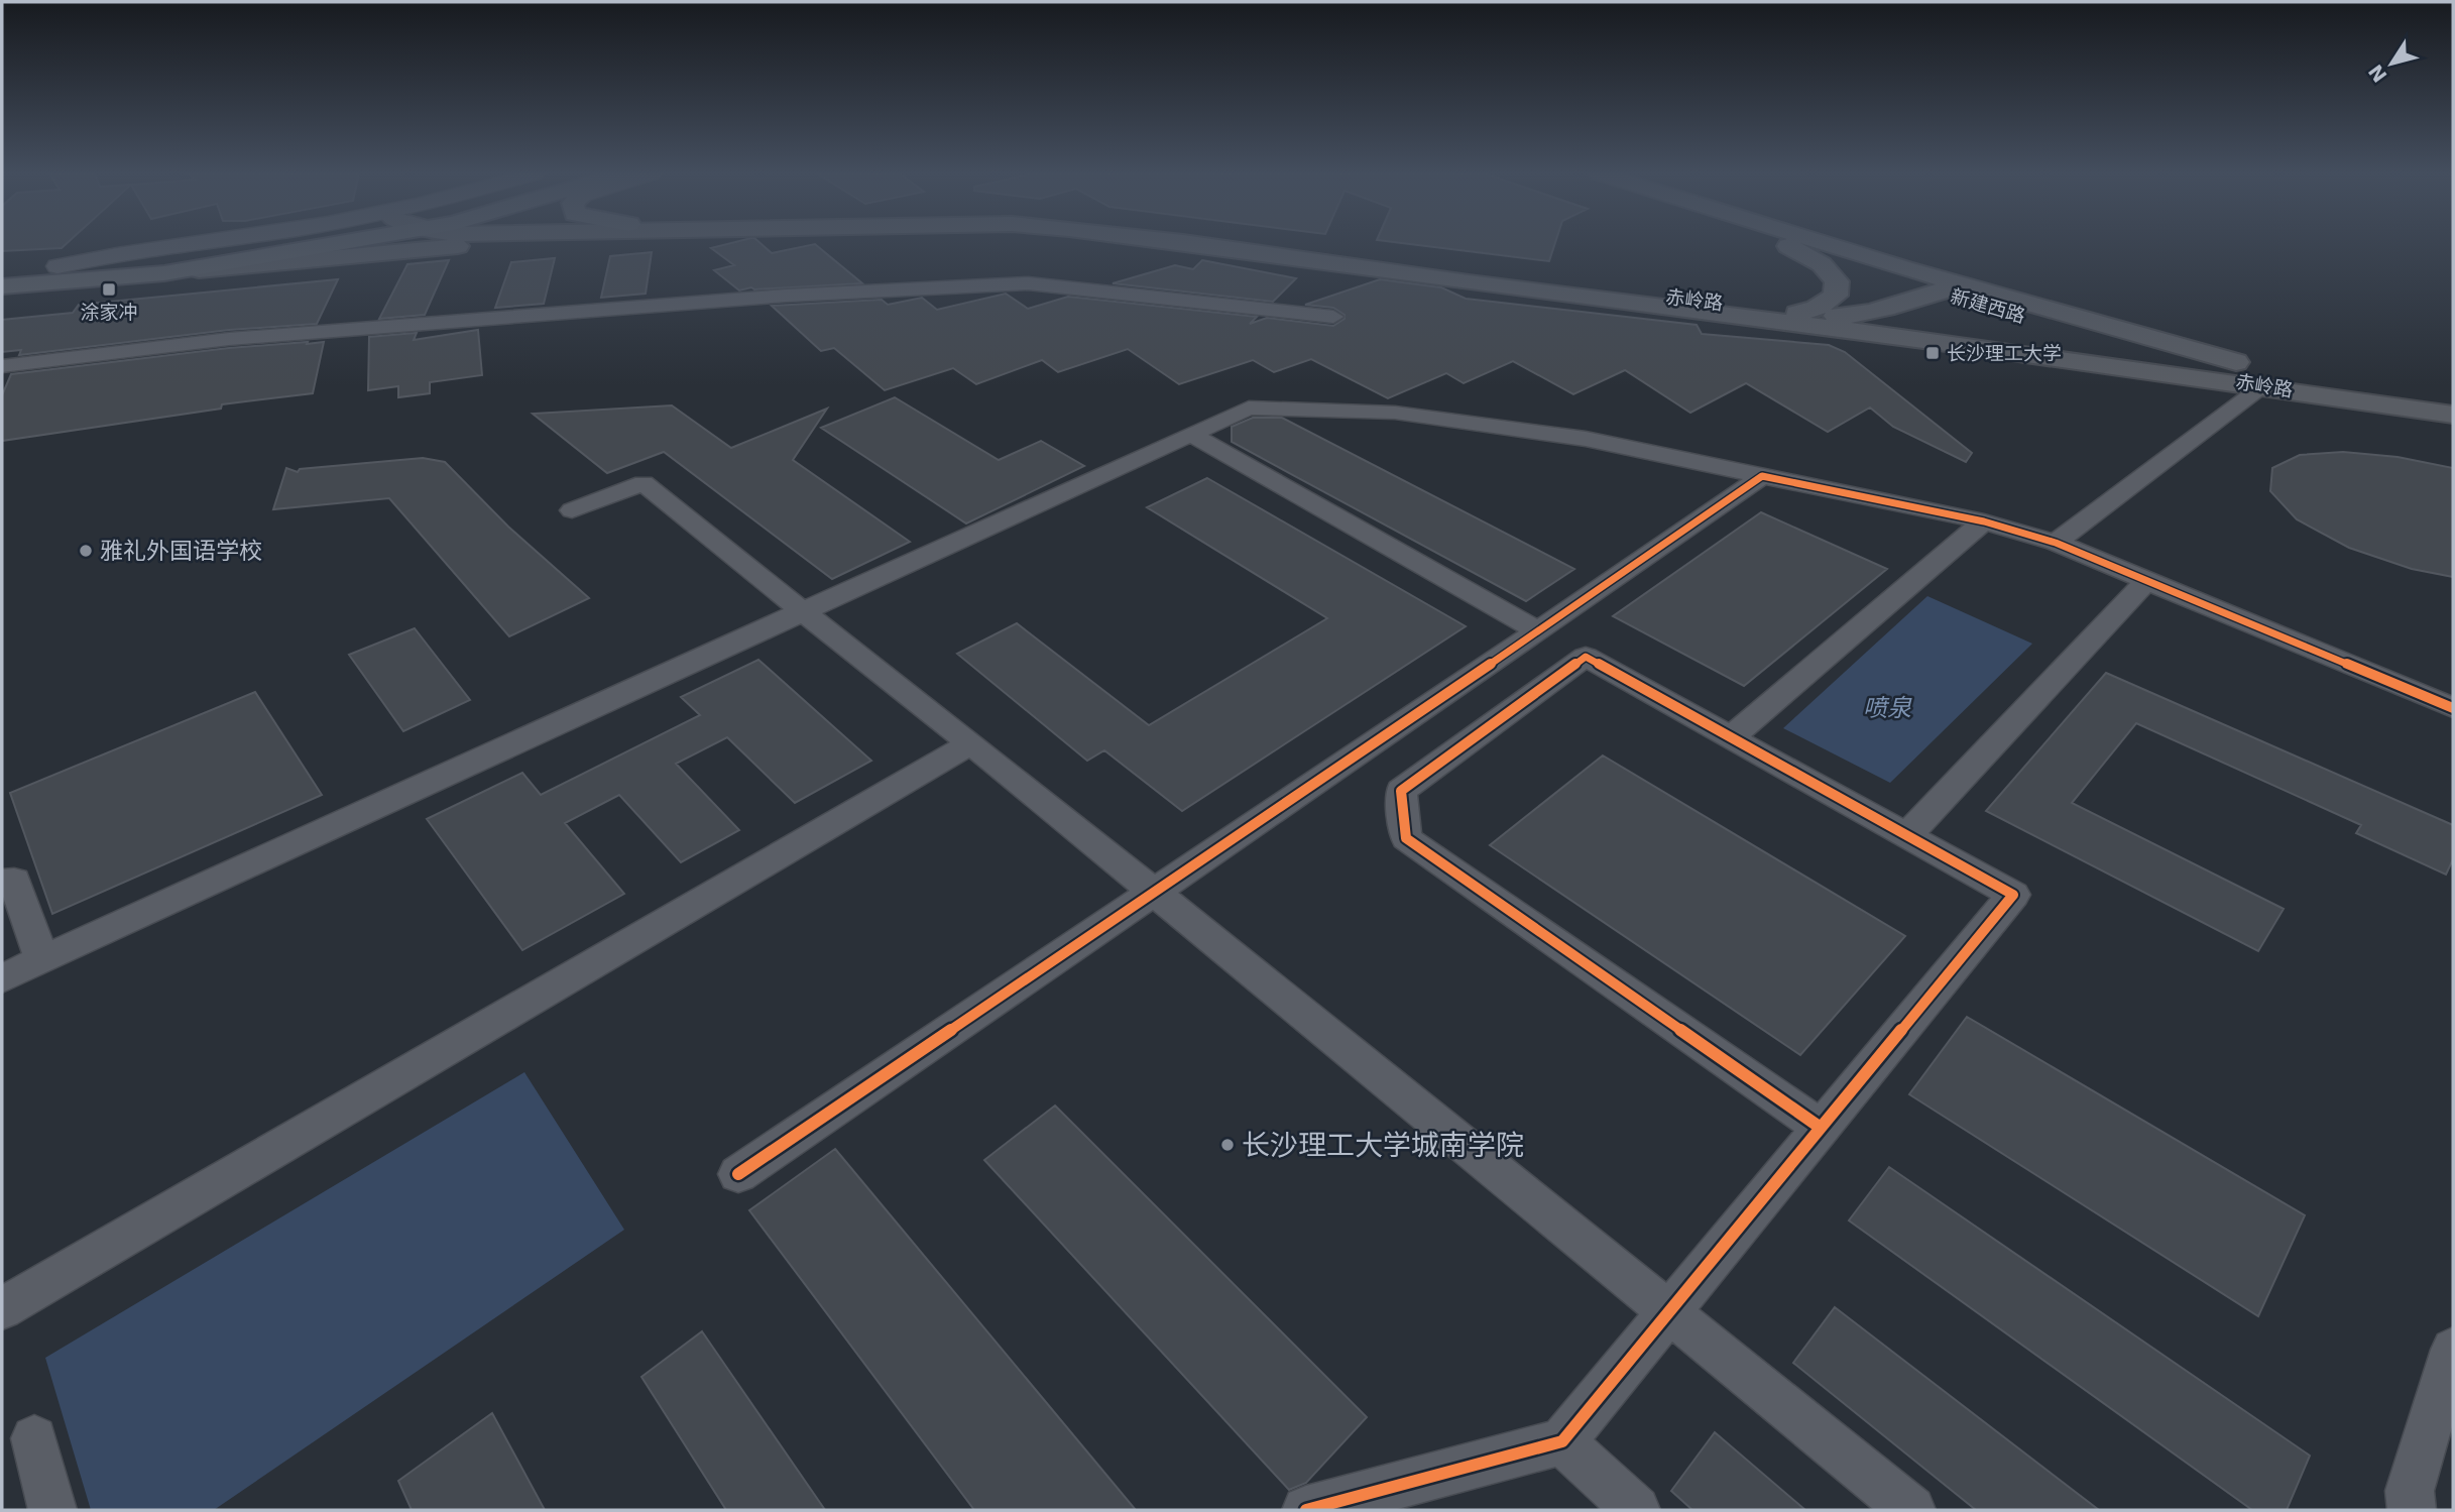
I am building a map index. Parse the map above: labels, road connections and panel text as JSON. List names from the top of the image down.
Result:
{
  "streets": {
    "main road": ["赤岭路", "新建西路"]
  },
  "crossings": [
    ["赤岭路", "新建西路"]
  ],
  "water": ["喷泉"],
  "places": {
    "transit": ["涂家冲", "长沙理工大学"],
    "other": ["雅礼外国语学校", "长沙理工大学城南学院"]
  },
  "north": "bottom left"
}
